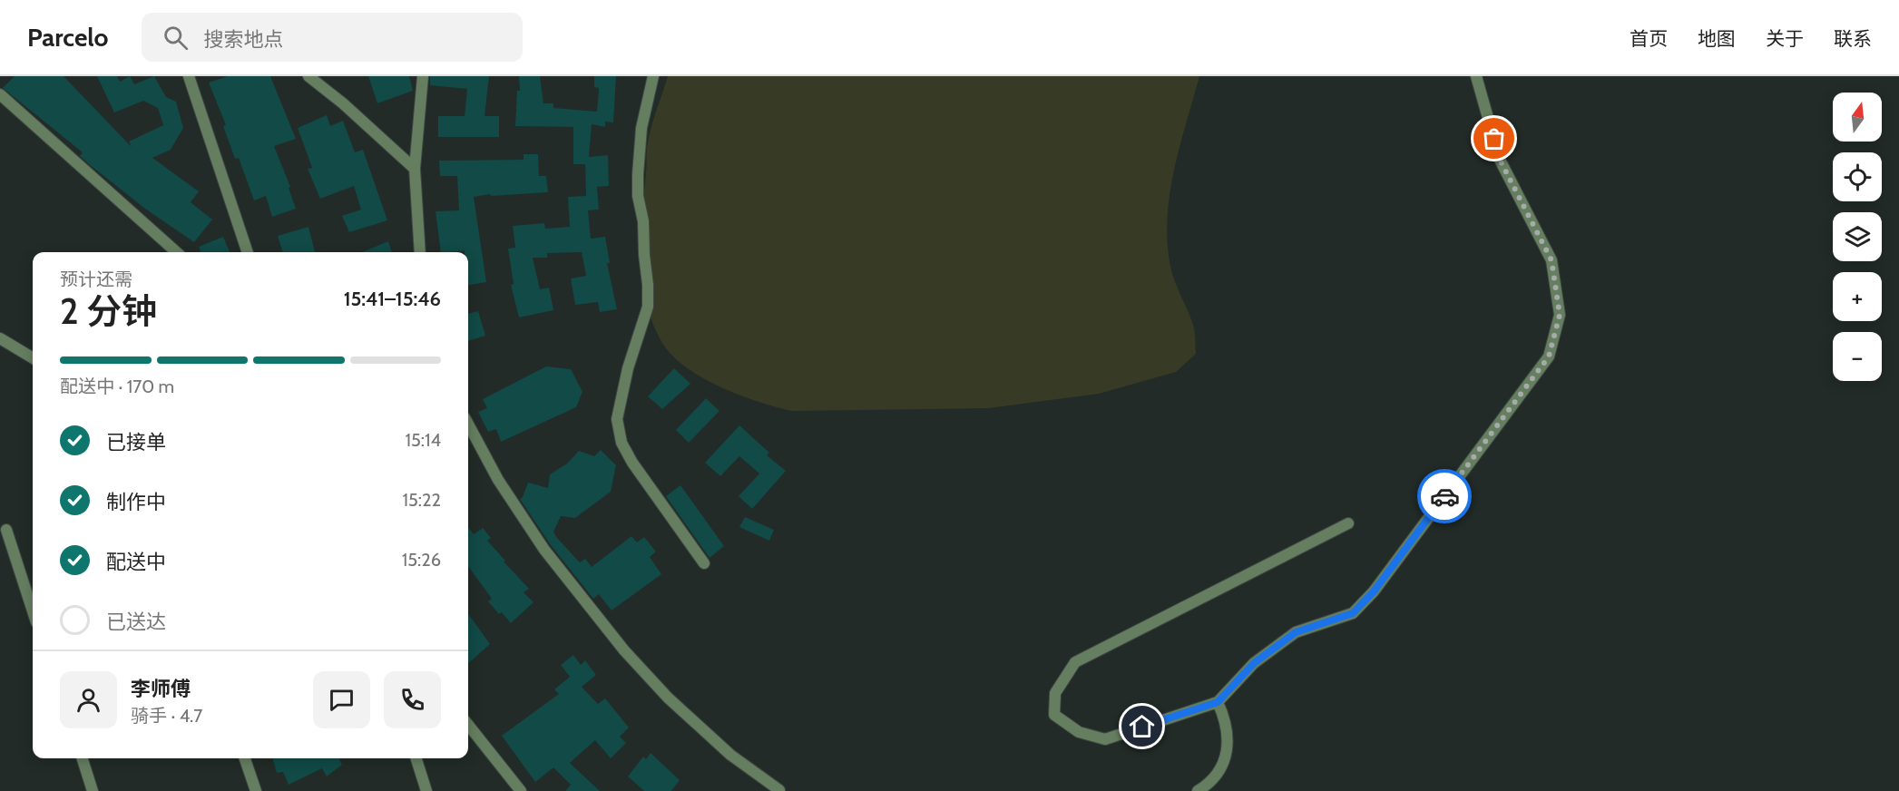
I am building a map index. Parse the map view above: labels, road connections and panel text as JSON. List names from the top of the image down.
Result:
{
  "north": "top",
  "page": {
    "header": "Parcelo",
    "search": "搜索地点",
    "nav": [
      "首页",
      "地图",
      "关于",
      "联系"
    ],
    "map_buttons": ["+", "−"],
    "heading": ["2 分钟", "预计还需", "15:41–15:46"],
    "panel": ["李师傅", "骑手 · 4.7"],
    "bar": "配送中 · 170 m",
    "list": [
      ["已接单", "15:14"],
      ["制作中", "15:22"],
      ["配送中", "15:26"],
      "已送达"
    ]
  }
}
